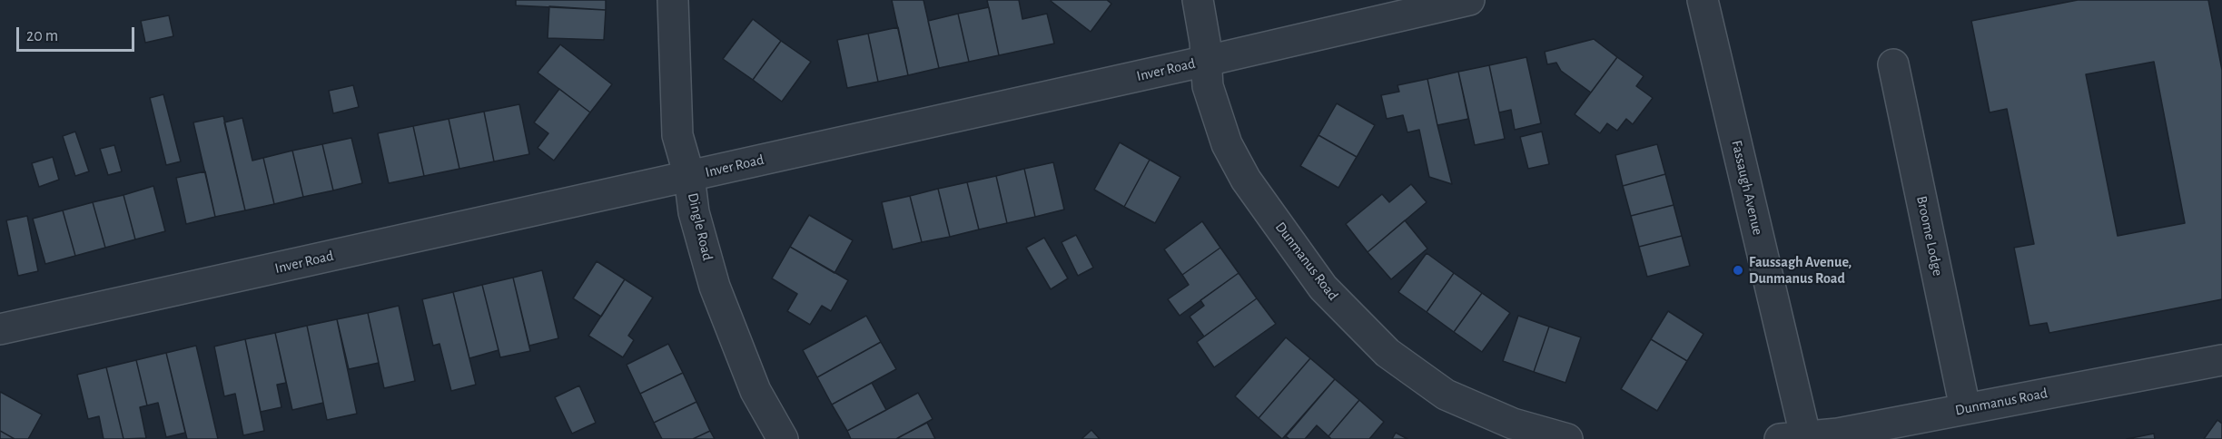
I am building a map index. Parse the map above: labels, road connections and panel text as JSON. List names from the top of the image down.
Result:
{
  "streets": {
    "street": [
      "Inver Road",
      "Fassaugh Avenue",
      "Dingle Road",
      "Broome Lodge",
      "Dunmanus Road"
    ]
  },
  "crossings": [
    ["Inver Road", "Dingle Road"],
    ["Inver Road", "Dunmanus Road"],
    ["Fassaugh Avenue", "Dunmanus Road"],
    ["Broome Lodge", "Dunmanus Road"]
  ],
  "places": ["Faussagh Avenue, Dunmanus Road"],
  "scale_bar": "20 m"
}
